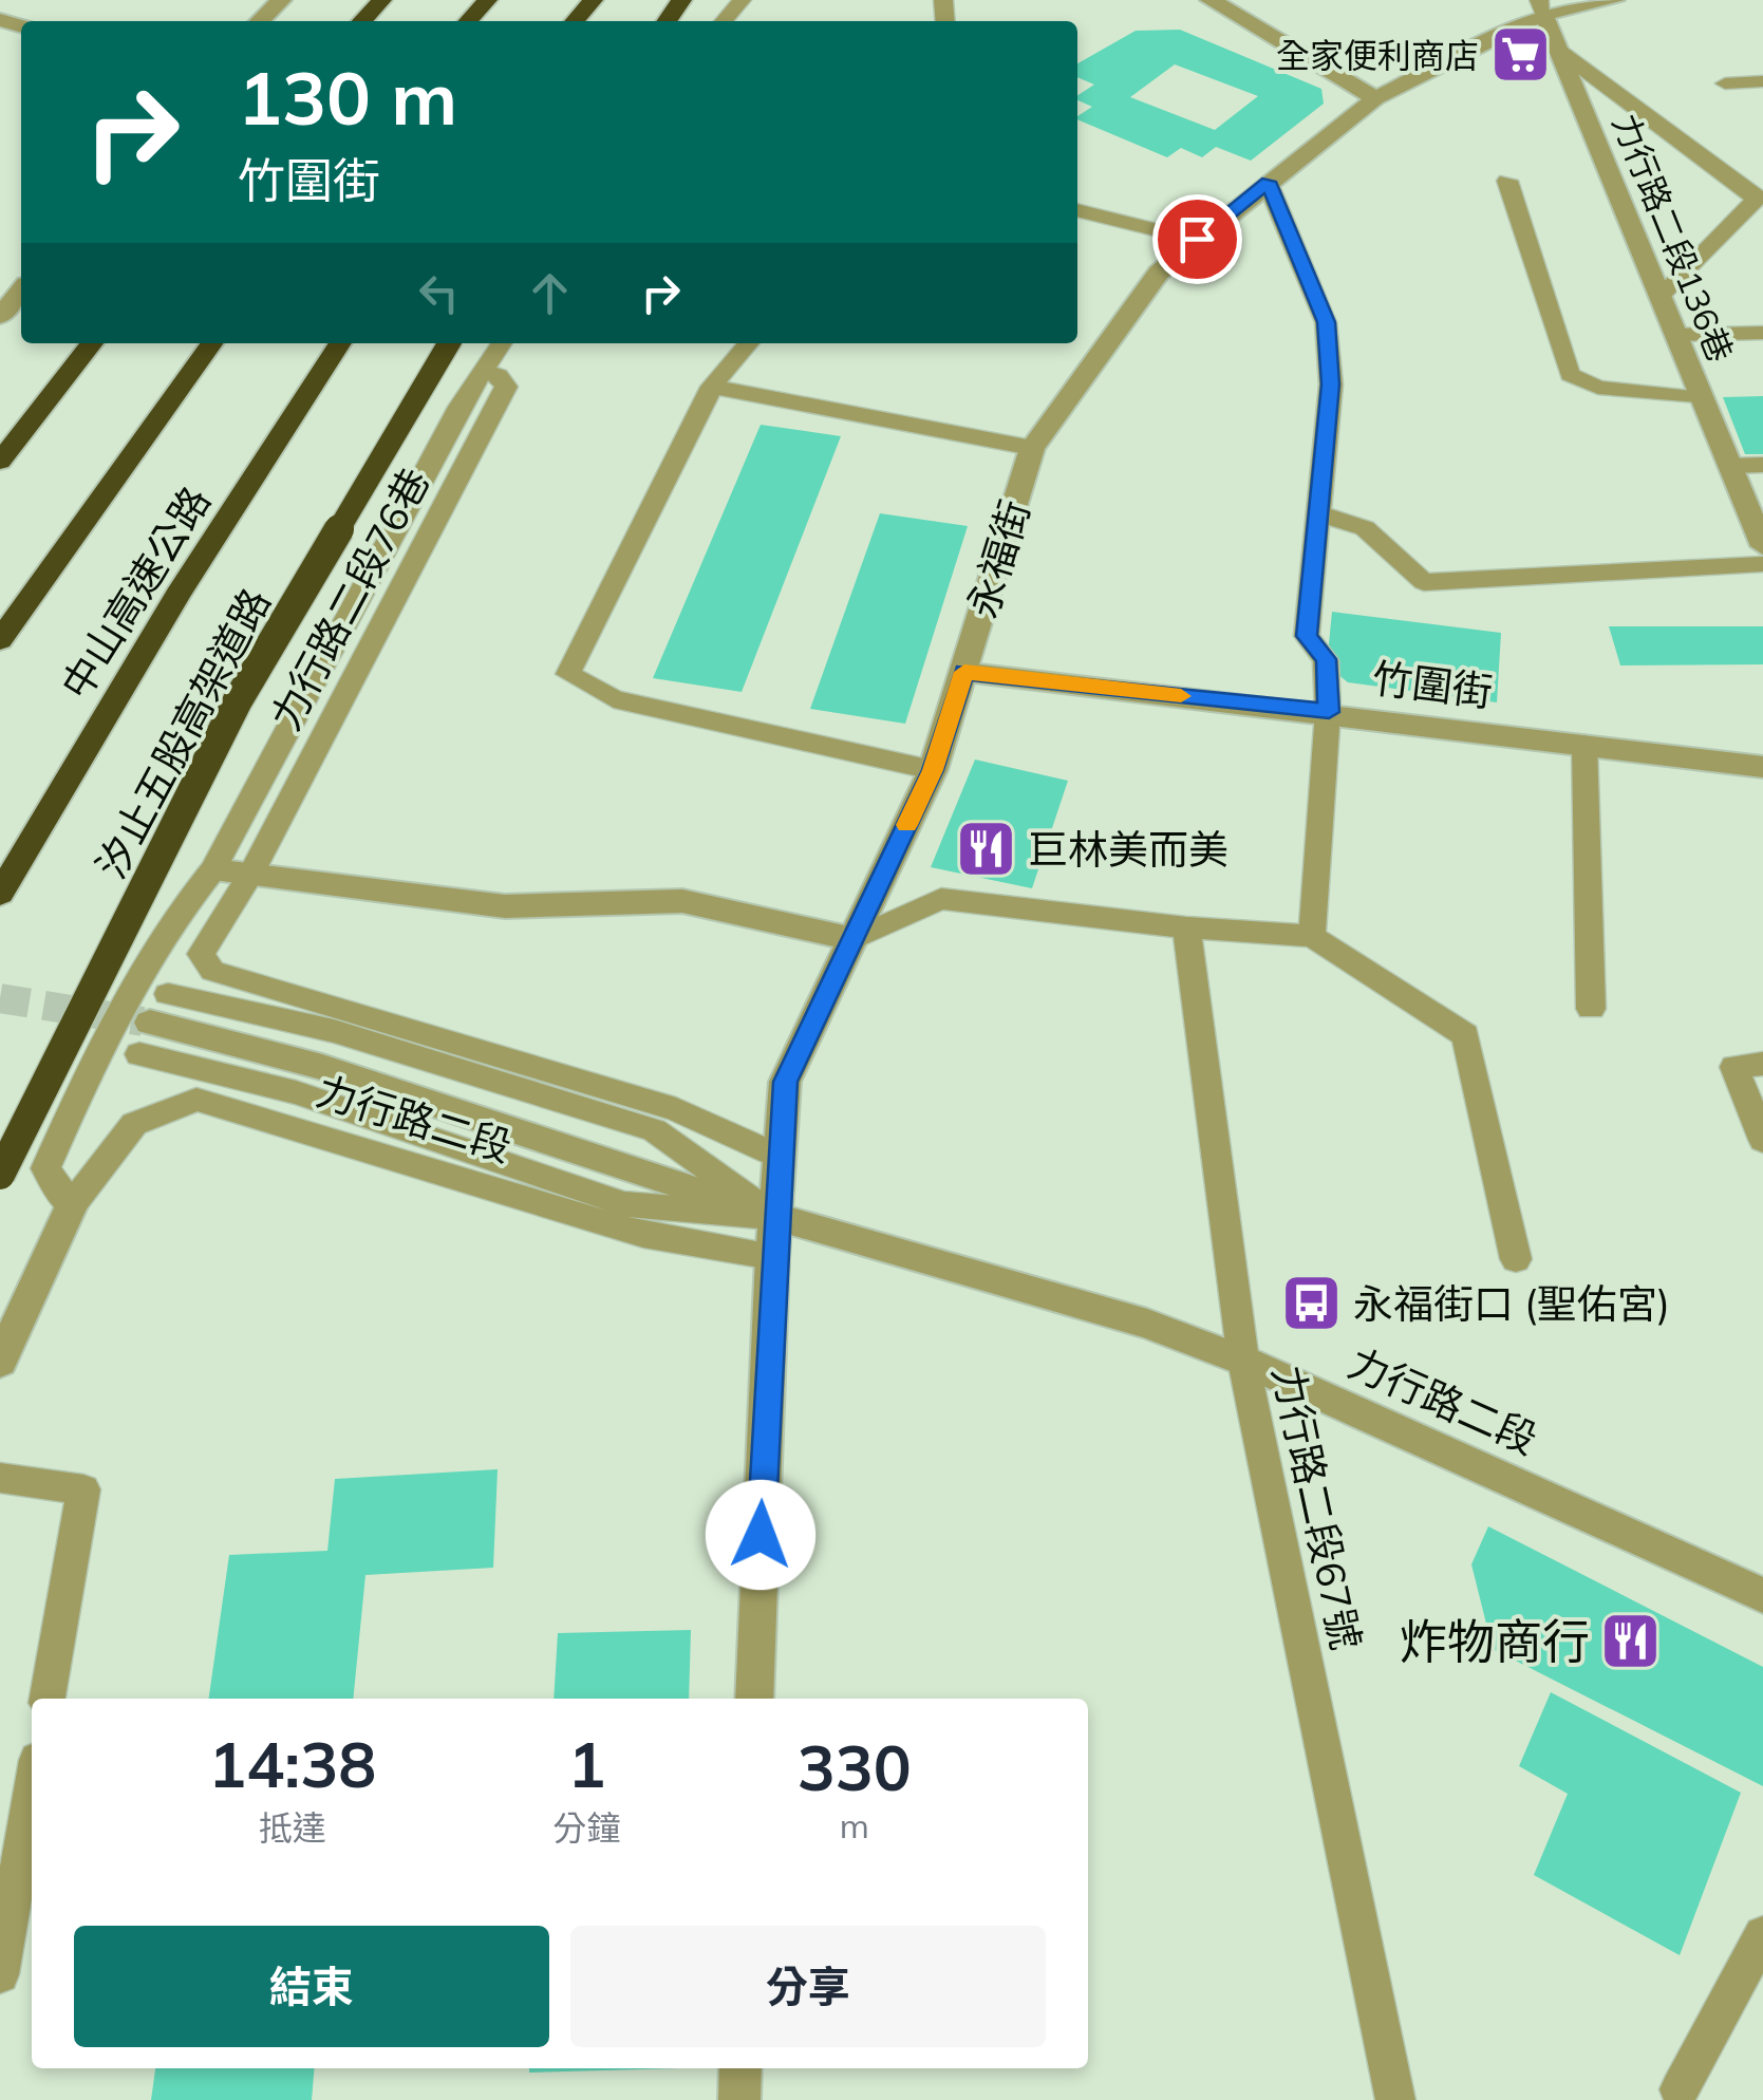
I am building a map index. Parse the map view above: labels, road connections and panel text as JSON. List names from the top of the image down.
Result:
{
  "streets": {
    "highway": ["中山高速公路", "汐止五股高架道路"],
    "street": [
      "力行路二段136巷",
      "永福街",
      "竹圍街",
      "力行路二段"
    ],
    "lane": ["力行路二段76巷", "力行路二段67號"]
  },
  "crossings": [
    ["力行路二段136巷", "永福街"],
    ["永福街", "竹圍街"],
    ["永福街", "力行路二段"],
    ["力行路二段76巷", "力行路二段"],
    ["力行路二段", "力行路二段67號"]
  ],
  "places": {
    "supermarket": ["全家便利商店"],
    "restaurant": ["巨林美而美", "炸物商行"],
    "bus stop": ["永福街口 (聖佑宮)"]
  },
  "page": {
    "turn": ["130 m", "竹圍街"],
    "eta": [
      "14:38",
      "抵達",
      "1",
      "分鐘",
      "330",
      "m"
    ],
    "buttons": ["結束", "分享"]
  }
}
